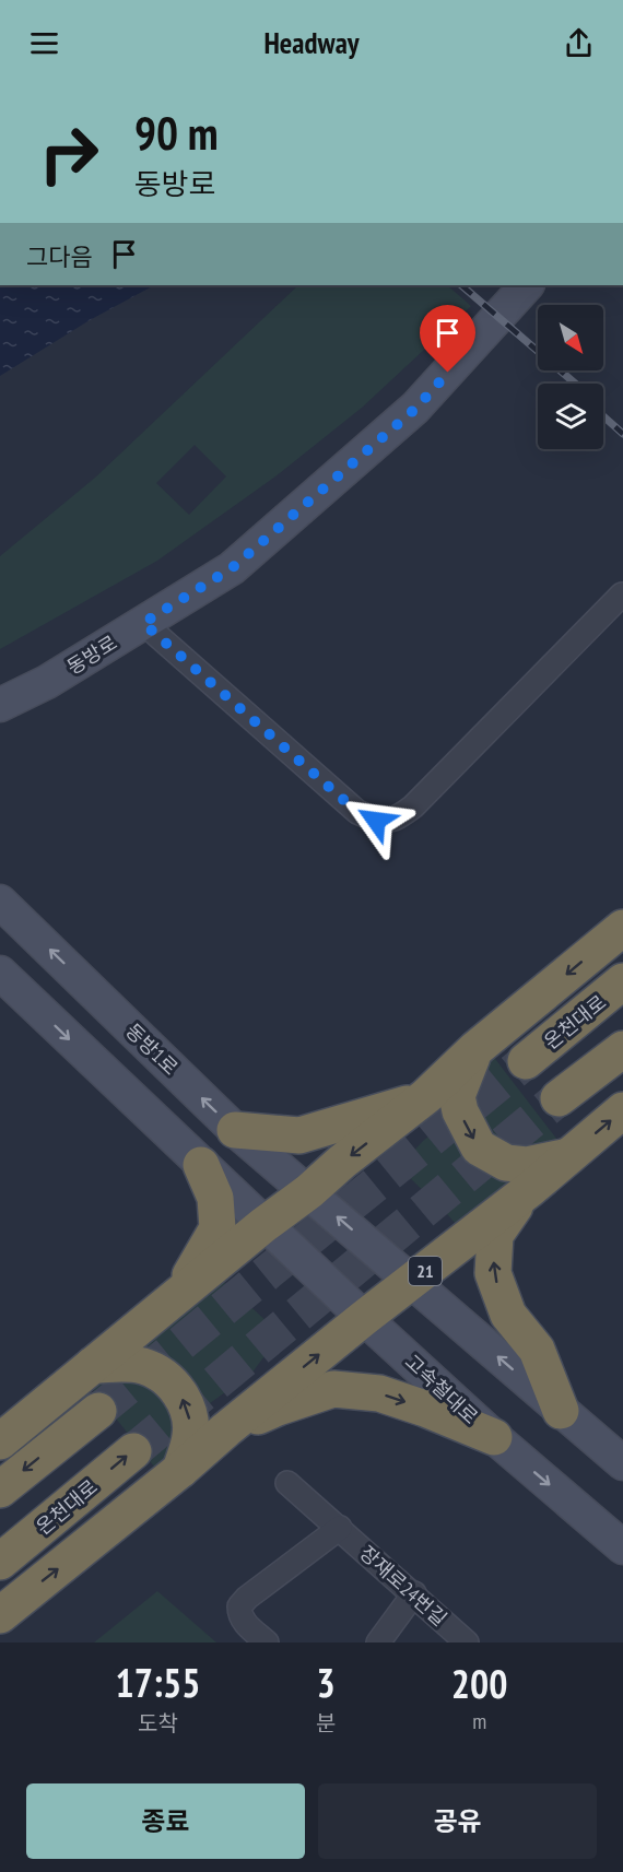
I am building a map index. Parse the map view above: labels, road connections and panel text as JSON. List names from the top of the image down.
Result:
{
  "streets": {
    "highway": ["온천대로", "21"],
    "main road": ["동방로", "동방1로", "고속철대로"],
    "street": ["장재로24번길"]
  },
  "crossings": [
    ["21", "고속철대로"]
  ],
  "north": "bottom right",
  "page": {
    "header": "Headway",
    "turn": ["90 m", "동방로"],
    "then": "그다음",
    "eta": [
      "17:55",
      "도착",
      "3",
      "분",
      "200",
      "m"
    ],
    "buttons": ["종료", "공유"]
  }
}
